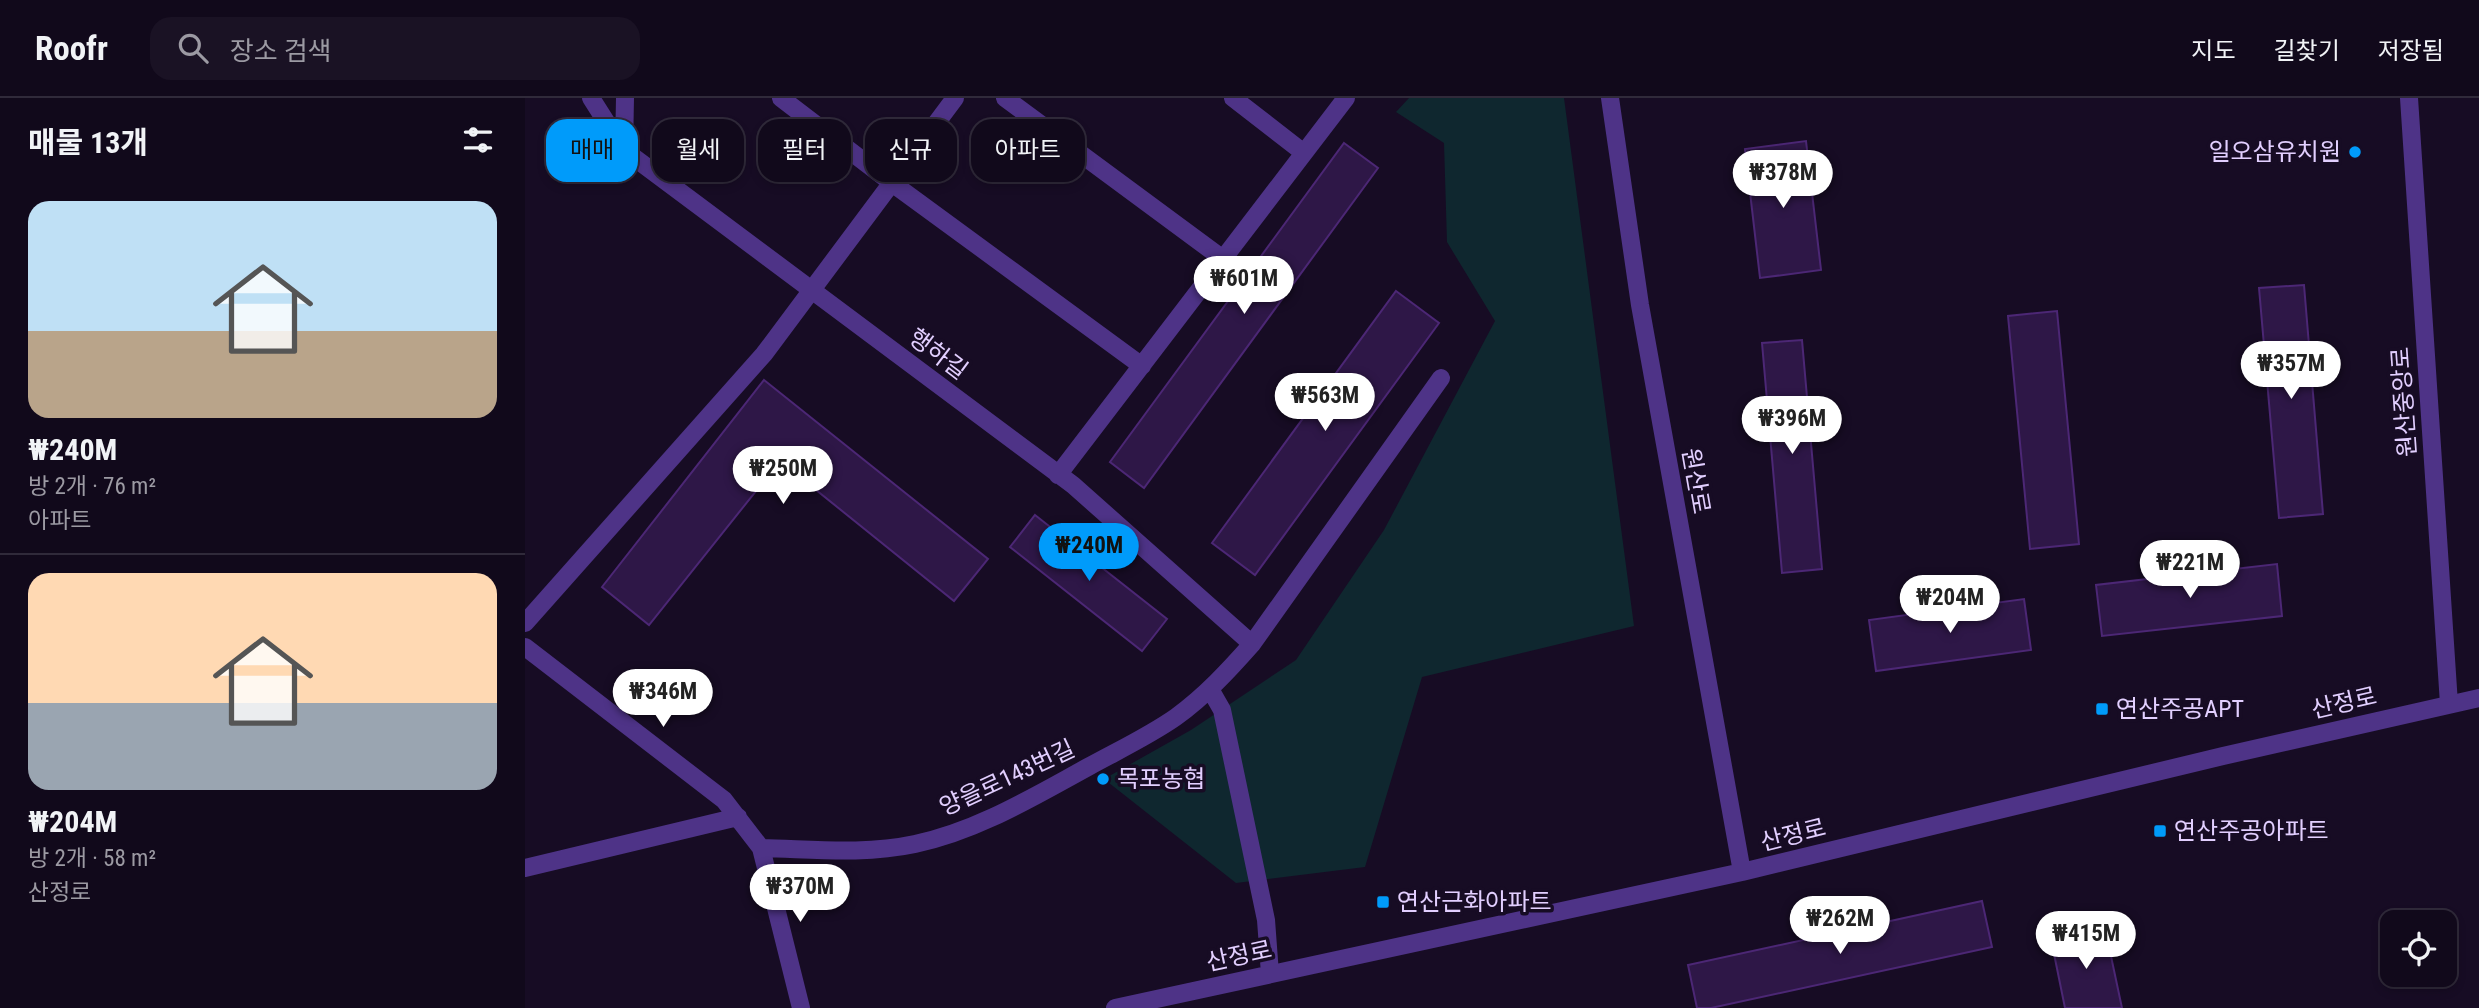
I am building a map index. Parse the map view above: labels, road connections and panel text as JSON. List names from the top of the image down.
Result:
{
  "streets": {
    "street": [
      "행하길",
      "원산중앙로",
      "원산로",
      "산정로",
      "양을로143번길"
    ]
  },
  "crossings": [
    ["행하길", "양을로143번길"],
    ["원산중앙로", "산정로"],
    ["원산로", "산정로"]
  ],
  "places": {
    "other": ["일오삼유치원", "목포농협"],
    "transit": ["연산주공APT", "연산주공아파트", "연산근화아파트"]
  },
  "page": {
    "header": "Roofr",
    "search": "장소 검색",
    "nav": ["지도", "길찾기", "저장됨"],
    "heading": "매물 13개",
    "chip": [
      "매매",
      "월세",
      "필터",
      "신규",
      "아파트"
    ],
    "price": [
      "₩378M",
      "₩601M",
      "₩357M",
      "₩563M",
      "₩396M",
      "₩250M",
      "₩240M",
      "₩221M",
      "₩204M",
      "₩346M",
      "₩370M",
      "₩262M",
      "₩415M"
    ],
    "list": [
      {
        "name": "₩240M",
        "note": "방 2개 · 76 m² · 아파트"
      },
      {
        "name": "₩204M",
        "note": "방 2개 · 58 m² · 산정로"
      }
    ]
  }
}
